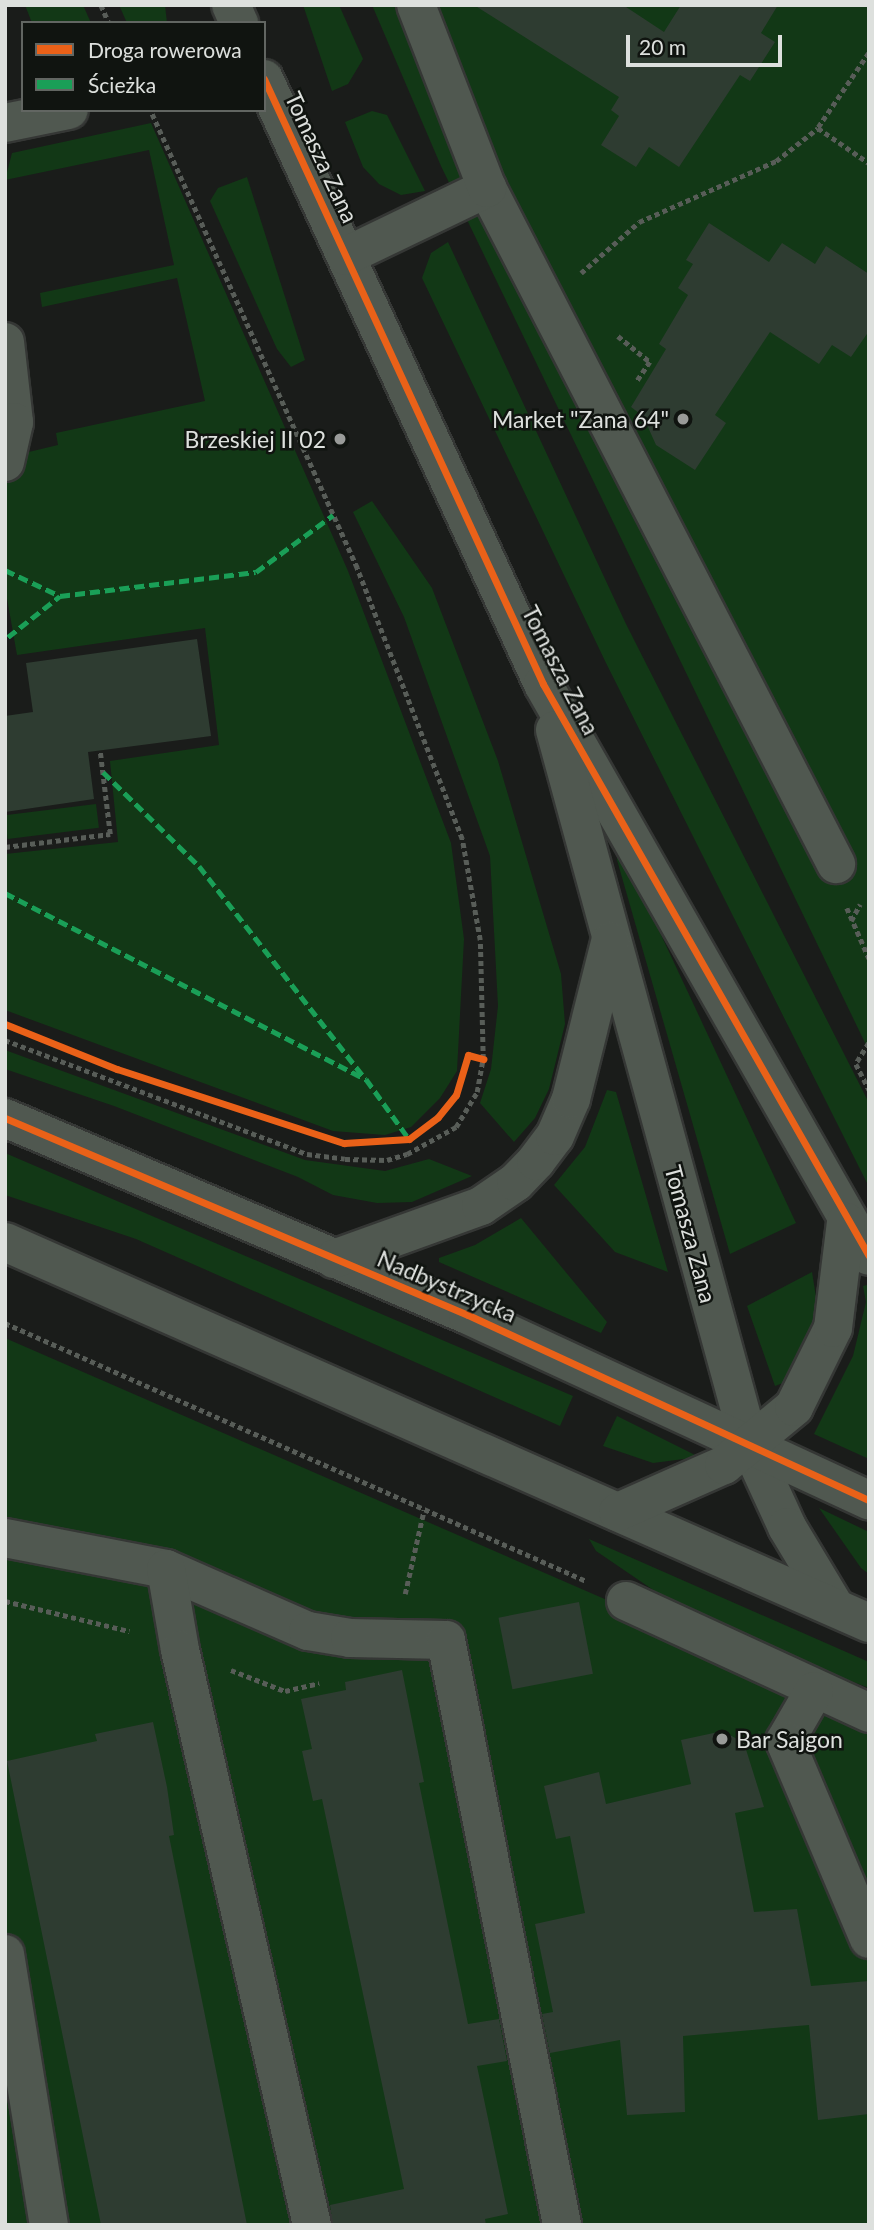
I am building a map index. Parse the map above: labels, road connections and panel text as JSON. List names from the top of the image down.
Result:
{
  "streets": {
    "street": ["Tomasza Zana", "Nadbystrzycka"]
  },
  "crossings": [
    ["Tomasza Zana", "Nadbystrzycka"]
  ],
  "places": ["Market \"Zana 64\"", "Brzeskiej II 02", "Bar Sajgon"],
  "legend": ["Droga rowerowa", "Ścieżka"],
  "scale_bar": "20 m"
}
